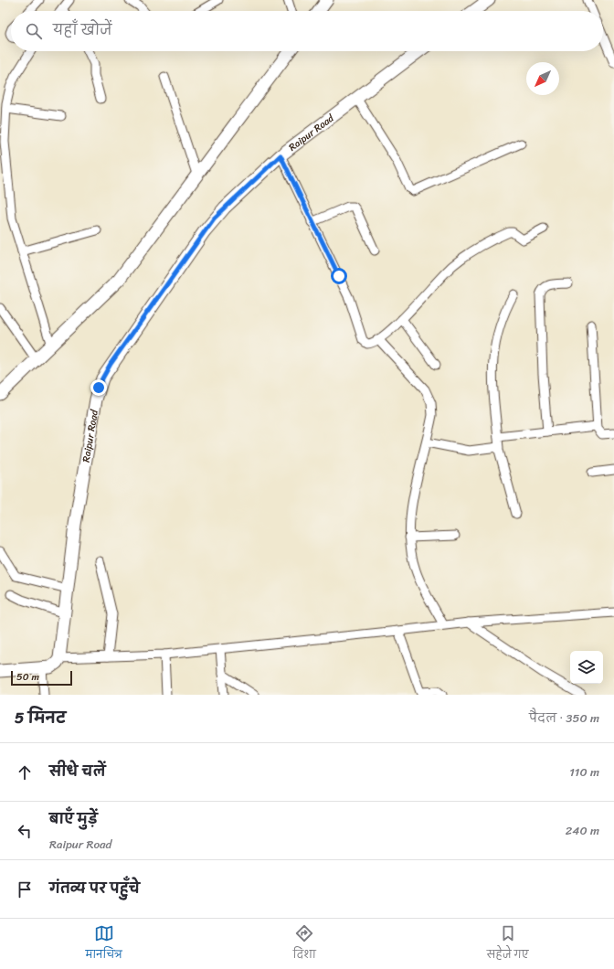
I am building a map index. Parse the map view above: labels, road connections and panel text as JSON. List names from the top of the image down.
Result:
{
  "streets": {
    "main road": ["Raipur Road"]
  },
  "scale_bar": "50 m",
  "north": "bottom left",
  "page": {
    "search": "यहाँ खोजें",
    "scale": "50 m",
    "heading": ["5 मिनट", "पैदल · 350 m"],
    "list": [
      ["सीधे चलें", "110 m"],
      ["बाएँ मुड़ें", "Raipur Road", "240 m"],
      "गंतव्य पर पहुँचे"
    ],
    "nav": ["मानचित्र", "दिशा", "सहेजे गए"]
  }
}
